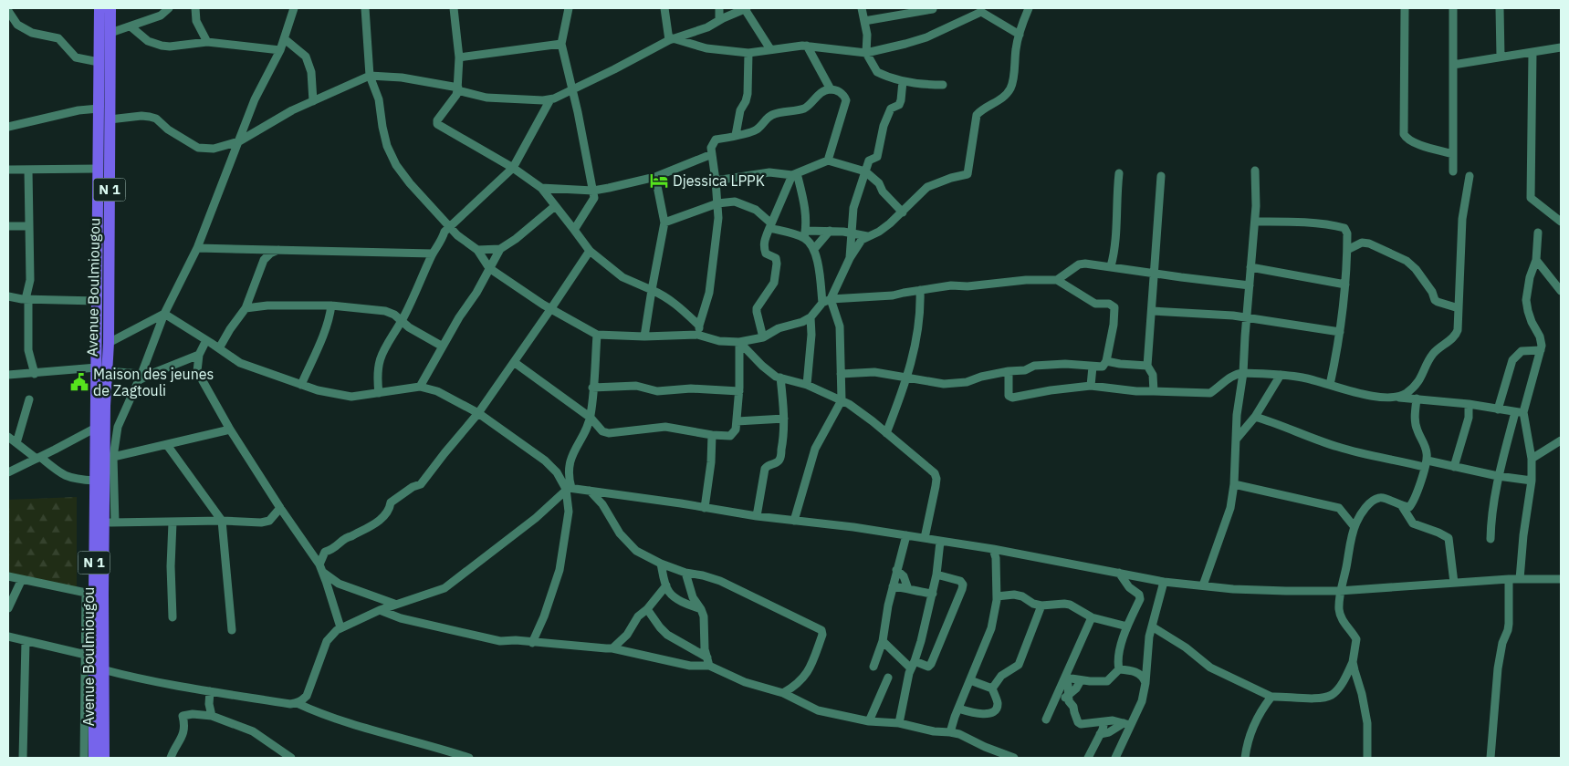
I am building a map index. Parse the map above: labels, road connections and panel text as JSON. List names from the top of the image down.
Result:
{
  "streets": {
    "highway": ["N 1", "Avenue Boulmiougou"]
  },
  "places": {
    "hotel": ["Djessica LPPK"],
    "public building": ["Maison des jeunes de Zagtouli"]
  }
}
